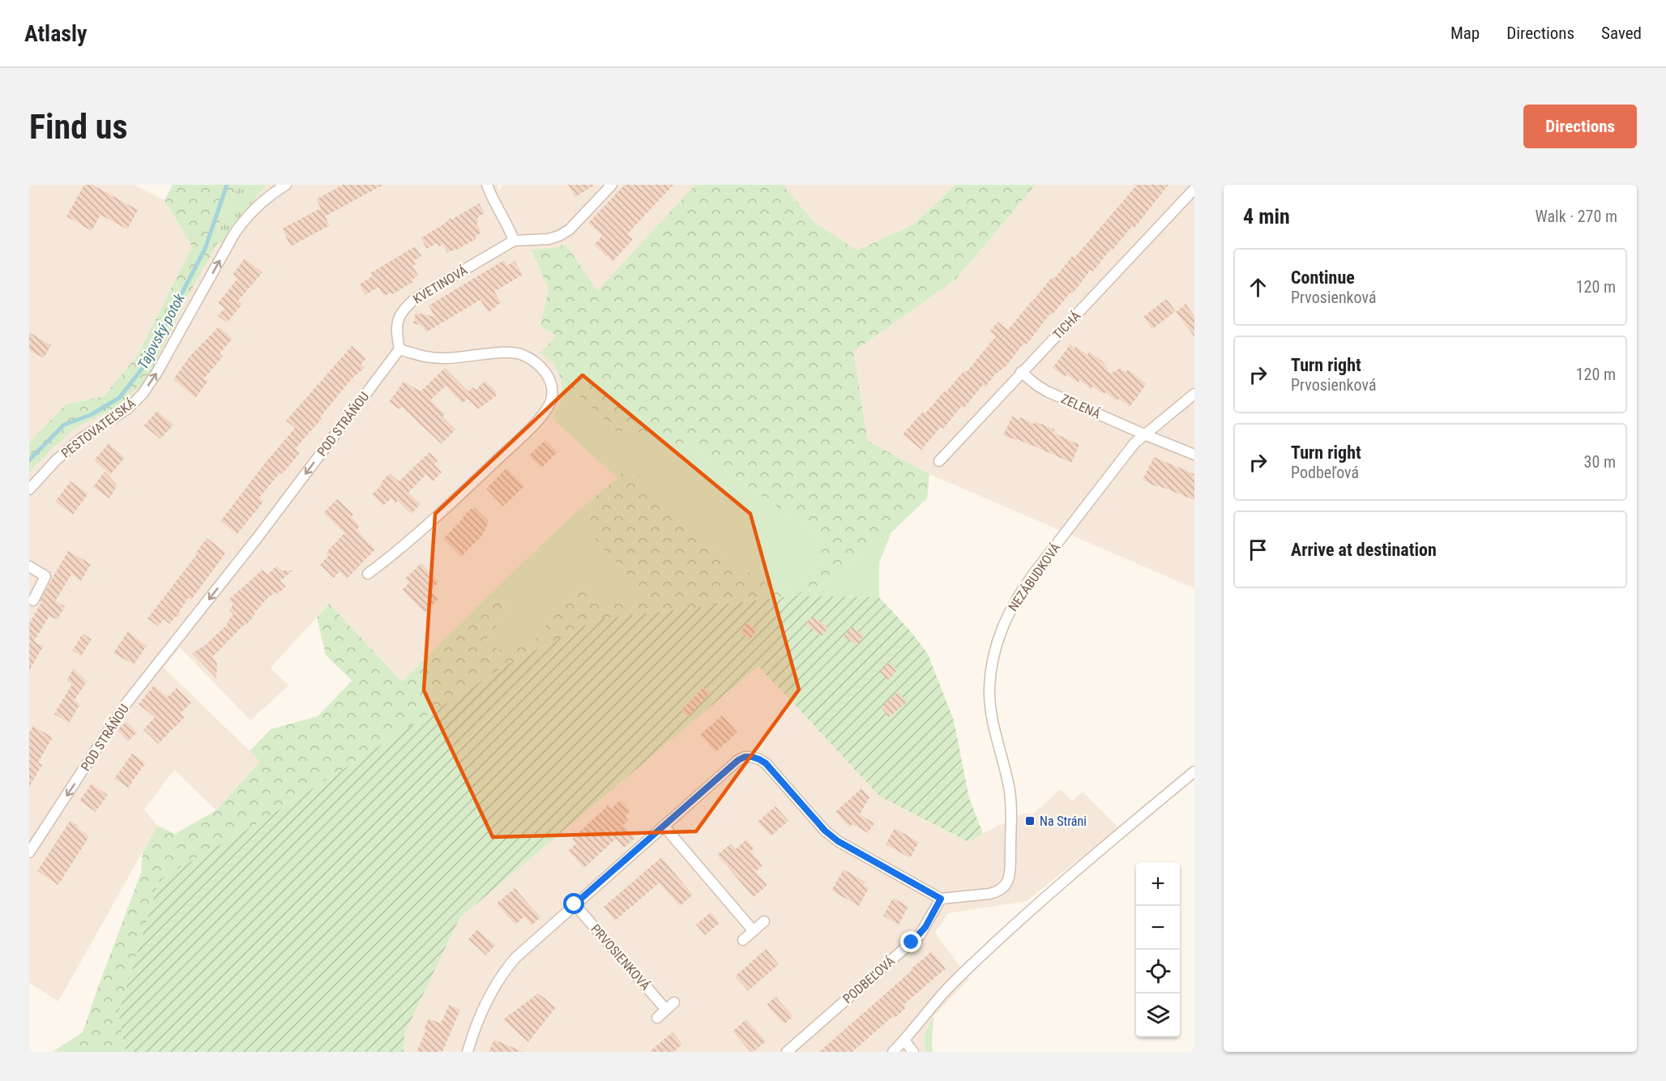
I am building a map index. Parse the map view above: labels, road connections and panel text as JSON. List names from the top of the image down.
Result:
{
  "streets": {
    "street": [
      "KVETINOVÁ",
      "TICHÁ",
      "ZELENÁ",
      "POD STRÁŇOU",
      "PESTOVATEĽSKÁ",
      "NEZÁBUDKOVÁ",
      "PRVOSIENKOVÁ",
      "PODBEĽOVÁ"
    ]
  },
  "crossings": [
    ["KVETINOVÁ", "POD STRÁŇOU"],
    ["TICHÁ", "ZELENÁ"],
    ["ZELENÁ", "NEZÁBUDKOVÁ"],
    ["NEZÁBUDKOVÁ", "PODBEĽOVÁ"]
  ],
  "one_way": ["POD STRÁŇOU", "PESTOVATEĽSKÁ"],
  "water": ["Tajovský potok"],
  "places": {
    "transit": ["Na Stráni"]
  },
  "page": {
    "header": "Atlasly",
    "nav": ["Map", "Directions", "Saved"],
    "buttons": "Directions",
    "title": "Find us",
    "heading": ["4 min", "Walk · 270 m"],
    "list": [
      ["Continue", "Prvosienková", "120 m"],
      ["Turn right", "Prvosienková", "120 m"],
      ["Turn right", "Podbeľová", "30 m"],
      "Arrive at destination"
    ],
    "map_buttons": ["+", "−"]
  }
}
